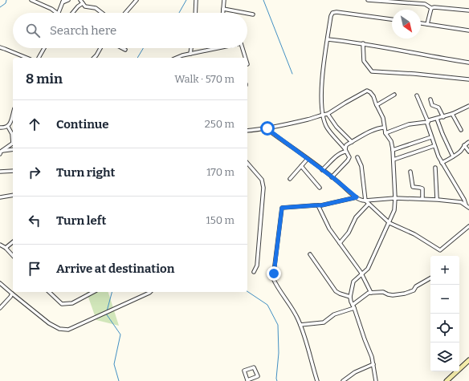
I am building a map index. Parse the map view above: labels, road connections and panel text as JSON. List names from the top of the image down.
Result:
{
  "north": "bottom right",
  "page": {
    "search": "Search here",
    "heading": ["8 min", "Walk · 570 m"],
    "list": [
      ["Continue", "250 m"],
      ["Turn right", "170 m"],
      ["Turn left", "150 m"],
      "Arrive at destination"
    ],
    "map_buttons": ["+", "−"]
  }
}
